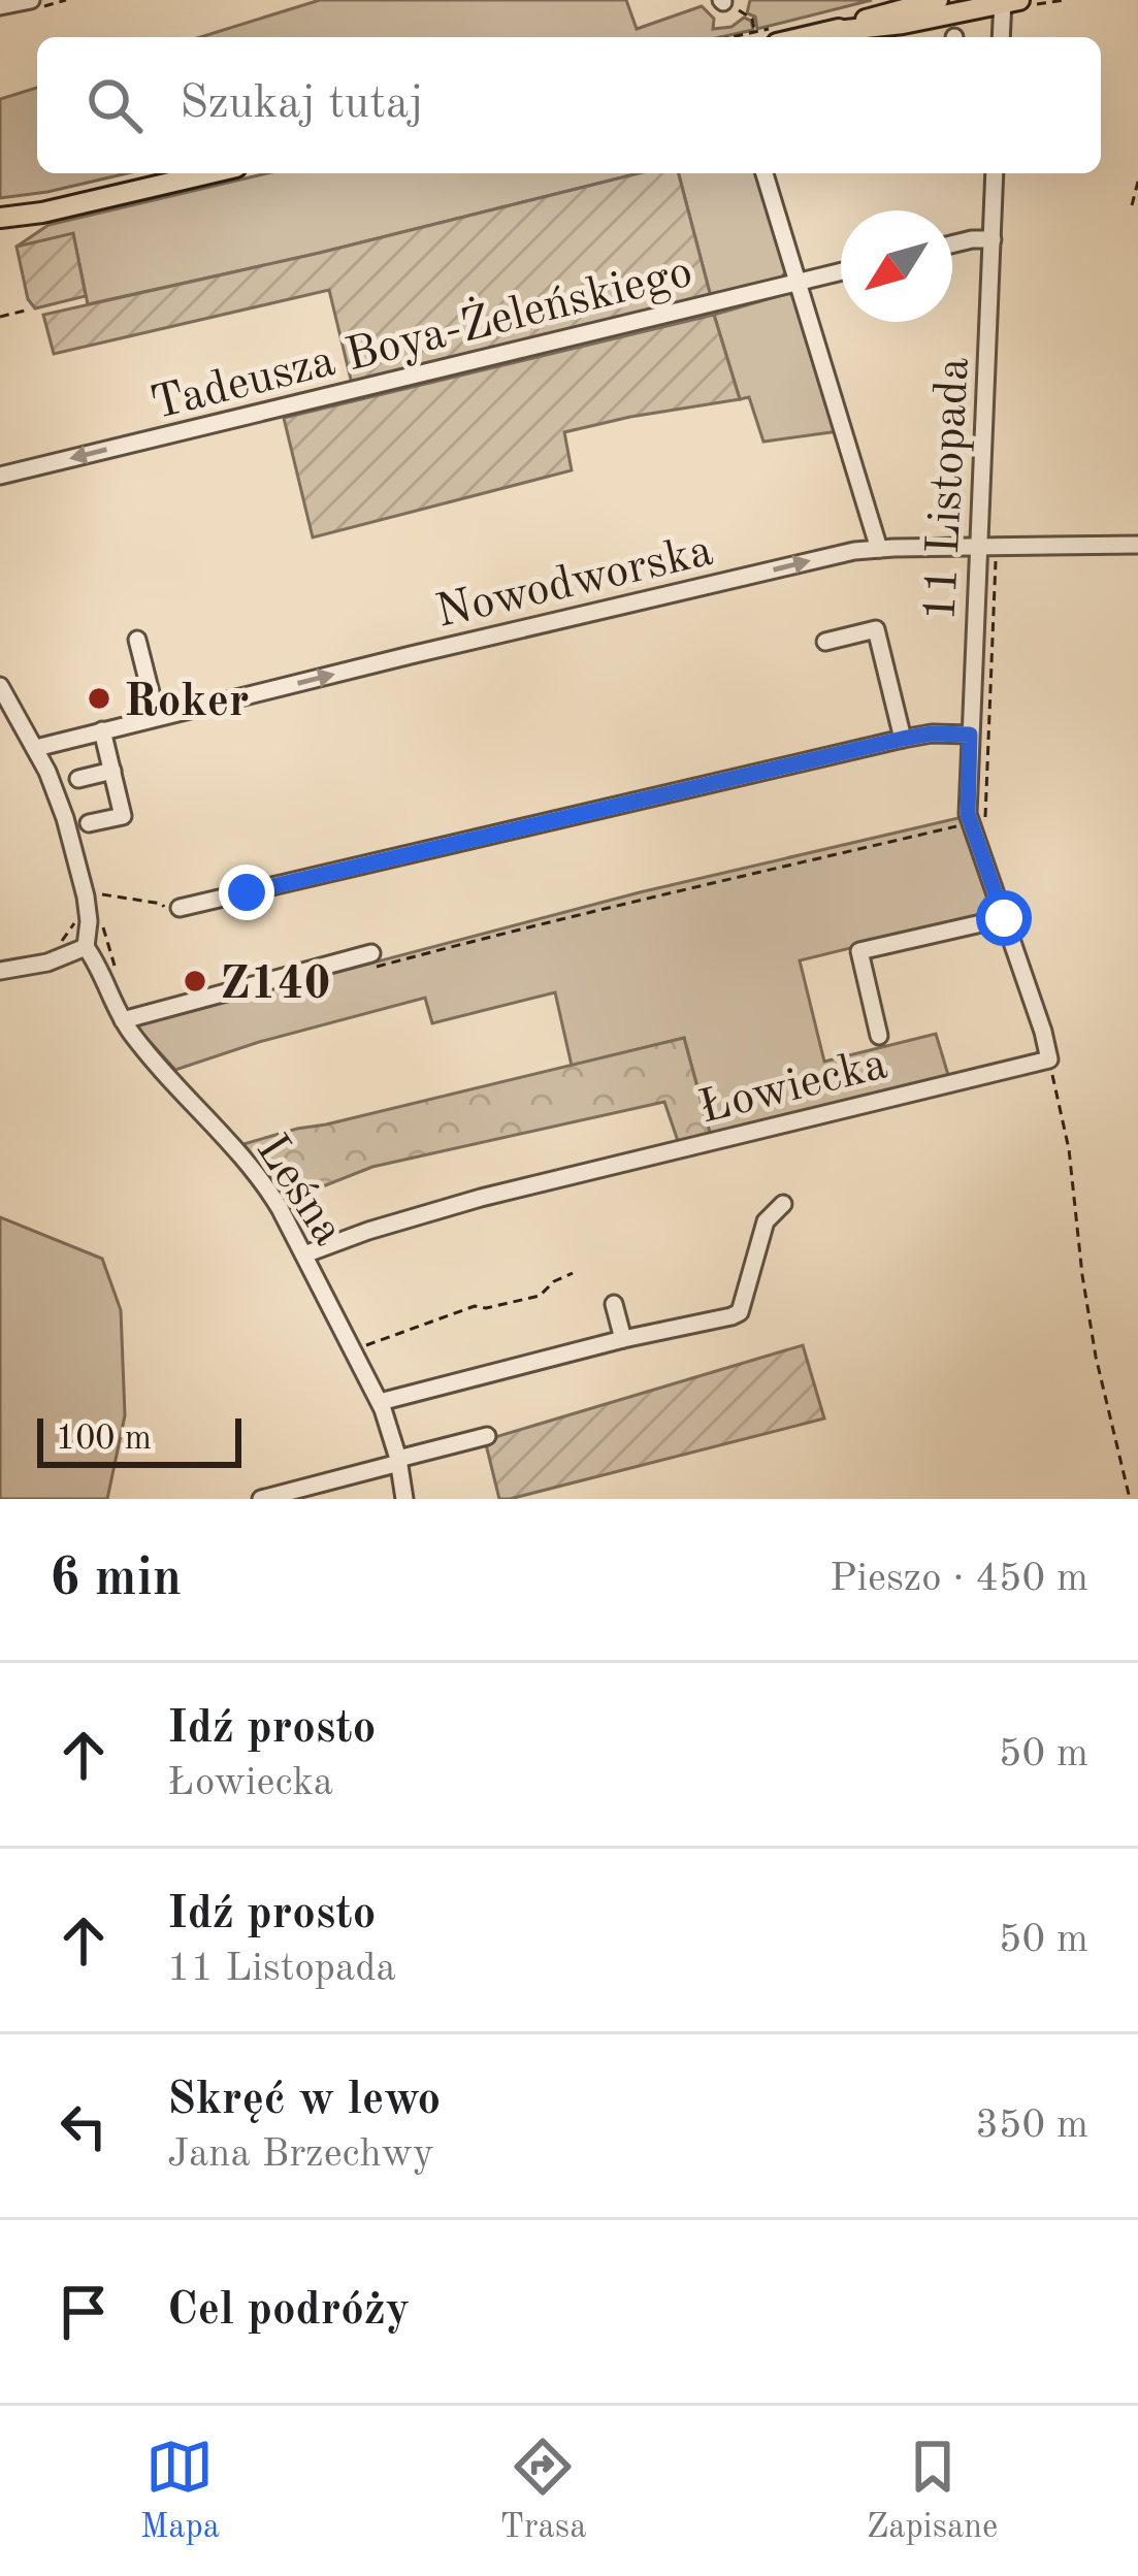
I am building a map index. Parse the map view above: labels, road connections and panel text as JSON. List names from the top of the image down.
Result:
{
  "streets": {
    "street": [
      "Tadeusza Boya-Żeleńskiego",
      "11 Listopada",
      "Nowodworska",
      "Łowiecka",
      "Leśna"
    ]
  },
  "crossings": [
    ["11 Listopada", "Nowodworska"],
    ["Łowiecka", "Leśna"]
  ],
  "one_way": ["Tadeusza Boya-Żeleńskiego", "Nowodworska"],
  "places": ["Roker", "Z140"],
  "scale_bar": "100 m",
  "north": "bottom left",
  "page": {
    "search": "Szukaj tutaj",
    "scale": "100 m",
    "heading": ["6 min", "Pieszo · 450 m"],
    "list": [
      ["Idź prosto", "Łowiecka", "50 m"],
      ["Idź prosto", "11 Listopada", "50 m"],
      ["Skręć w lewo", "Jana Brzechwy", "350 m"],
      "Cel podróży"
    ],
    "nav": ["Mapa", "Trasa", "Zapisane"]
  }
}
